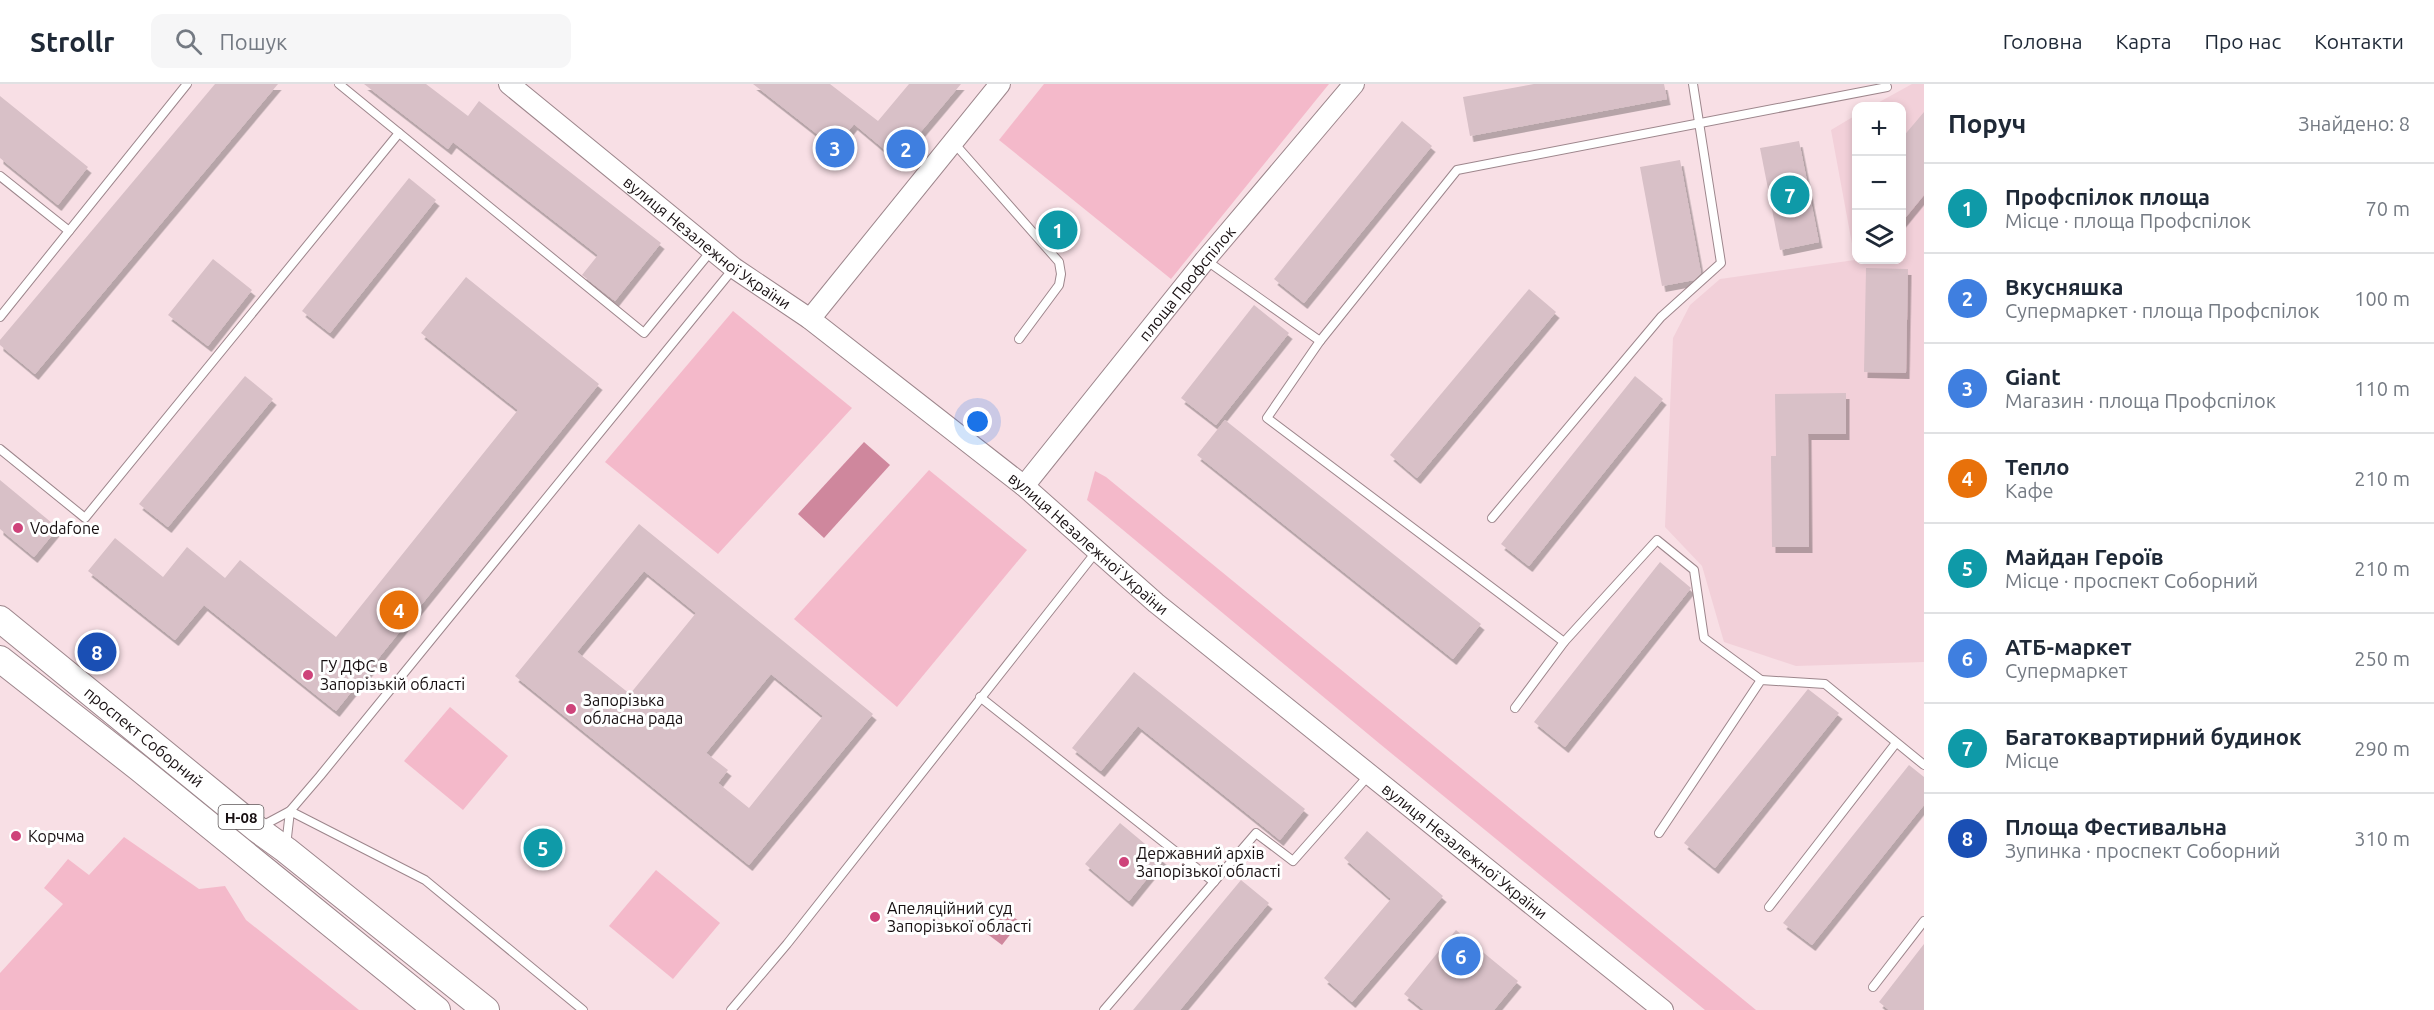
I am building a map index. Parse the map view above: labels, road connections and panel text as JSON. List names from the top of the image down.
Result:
{
  "streets": {
    "main road": ["проспект Соборний", "Н-08"],
    "street": ["вулиця Незалежної України", "площа Профспілок"]
  },
  "crossings": [
    ["вулиця Незалежної України", "площа Профспілок"]
  ],
  "places": [
    "Vodafone",
    "ГУ ДФС в Запорізькій області",
    "Запорізька обласна рада",
    "Корчма",
    "Державний архів Запорізької області",
    "Апеляційний суд Запорізької області"
  ],
  "page": {
    "header": "Strollr",
    "search": "Пошук",
    "nav": [
      "Головна",
      "Карта",
      "Про нас",
      "Контакти"
    ],
    "heading": ["Поруч", "Знайдено: 8"],
    "map_buttons": ["+", "−"],
    "pins": [
      "3",
      "2",
      "7",
      "1",
      "4",
      "8",
      "5",
      "6"
    ],
    "list": [
      {
        "mark": "1",
        "name": "Профспілок площа",
        "note": "Місце · площа Профспілок",
        "value": "70 m"
      },
      {
        "mark": "2",
        "name": "Вкусняшка",
        "note": "Супермаркет · площа Профспілок",
        "value": "100 m"
      },
      {
        "mark": "3",
        "name": "Giant",
        "note": "Магазин · площа Профспілок",
        "value": "110 m"
      },
      {
        "mark": "4",
        "name": "Тепло",
        "note": "Кафе",
        "value": "210 m"
      },
      {
        "mark": "5",
        "name": "Майдан Героїв",
        "note": "Місце · проспект Соборний",
        "value": "210 m"
      },
      {
        "mark": "6",
        "name": "АТБ-маркет",
        "note": "Супермаркет",
        "value": "250 m"
      },
      {
        "mark": "7",
        "name": "Багатоквартирний будинок",
        "note": "Місце",
        "value": "290 m"
      },
      {
        "mark": "8",
        "name": "Площа Фестивальна",
        "note": "Зупинка · проспект Соборний",
        "value": "310 m"
      }
    ]
  }
}
